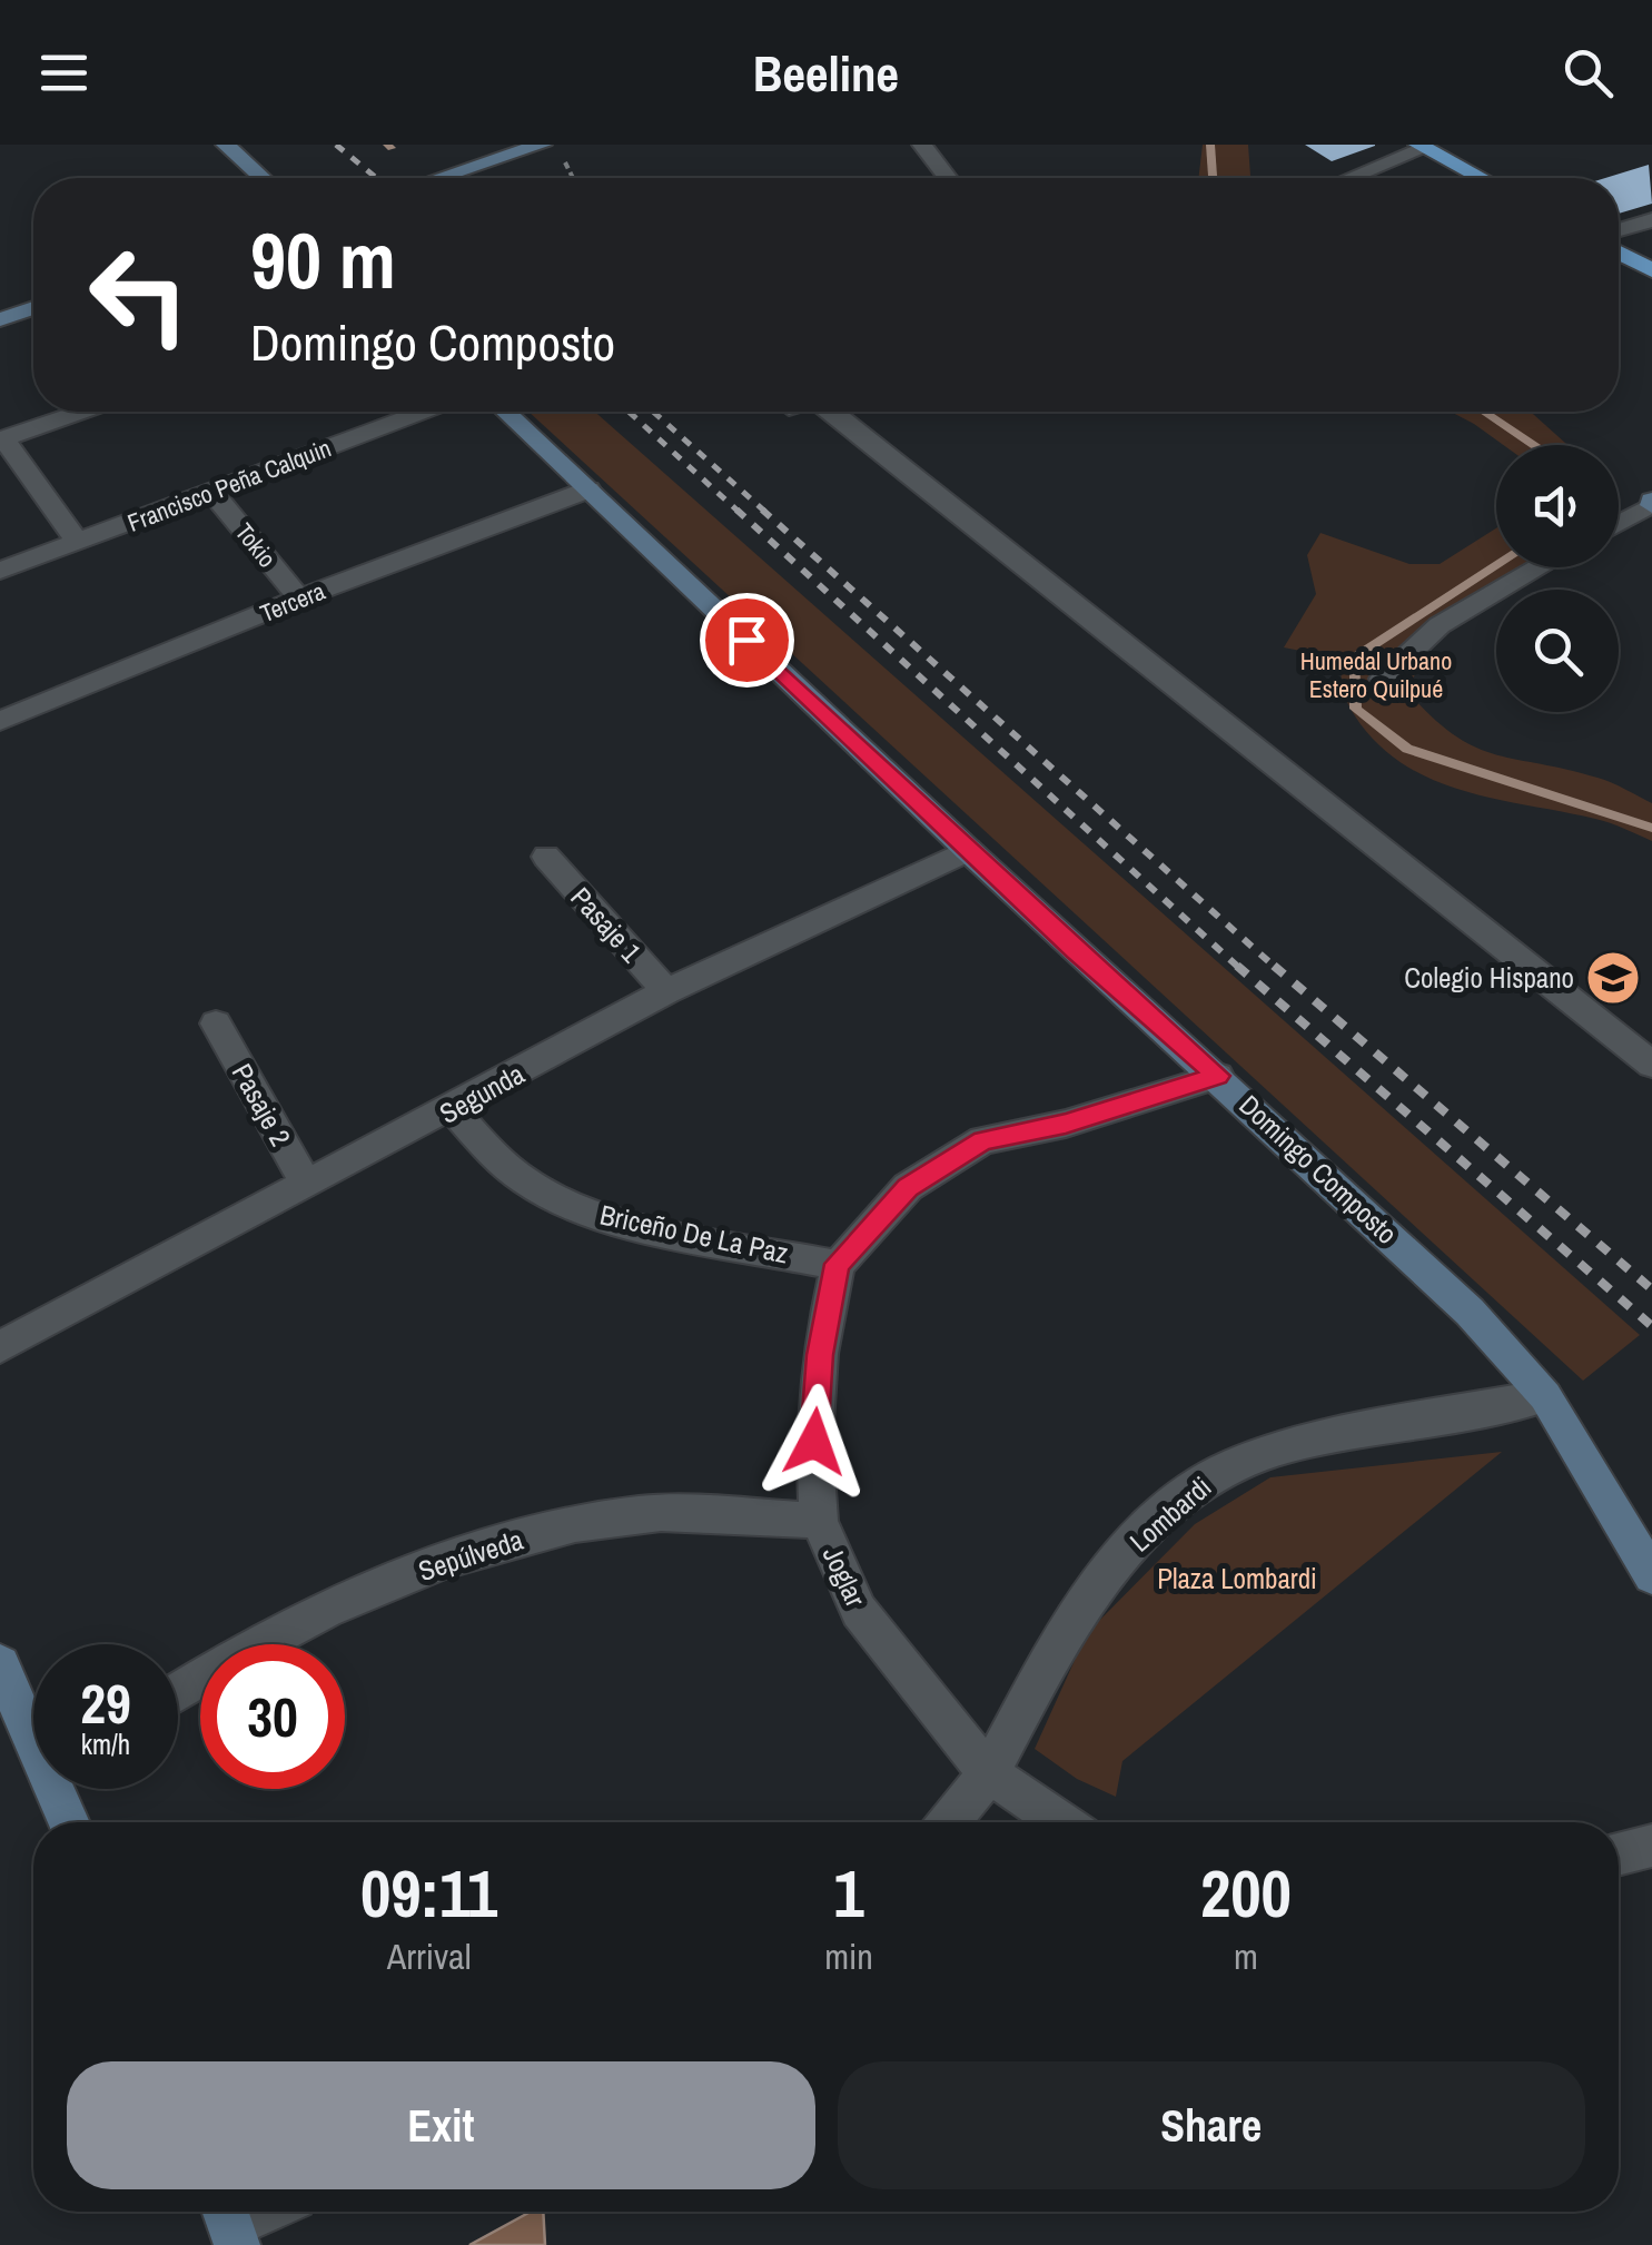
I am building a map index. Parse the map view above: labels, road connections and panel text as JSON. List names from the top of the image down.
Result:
{
  "streets": {
    "main road": ["Domingo Composto"],
    "street": [
      "Francisco Peña Calquin",
      "Tokio",
      "Tercera",
      "Pasaje 1",
      "Segunda",
      "Pasaje 2",
      "Briceño De La Paz",
      "Lombardi",
      "Sepúlveda",
      "Joglar"
    ]
  },
  "crossings": [
    ["Francisco Peña Calquin", "Tokio"],
    ["Tokio", "Tercera"],
    ["Tercera", "Domingo Composto"],
    ["Pasaje 1", "Segunda"],
    ["Segunda", "Pasaje 2"],
    ["Segunda", "Domingo Composto"],
    ["Segunda", "Briceño De La Paz"],
    ["Domingo Composto", "Lombardi"],
    ["Briceño De La Paz", "Joglar"],
    ["Lombardi", "Joglar"],
    ["Sepúlveda", "Joglar"]
  ],
  "parks": ["Humedal Urbano Estero Quilpué", "Plaza Lombardi"],
  "places": {
    "school or university": ["Colegio Hispano"]
  },
  "page": {
    "header": "Beeline",
    "turn": ["90 m", "Domingo Composto"],
    "speed": "29 km/h",
    "limit": "30",
    "eta": [
      "09:11",
      "Arrival",
      "1",
      "min",
      "200",
      "m"
    ],
    "buttons": ["Exit", "Share"]
  }
}
